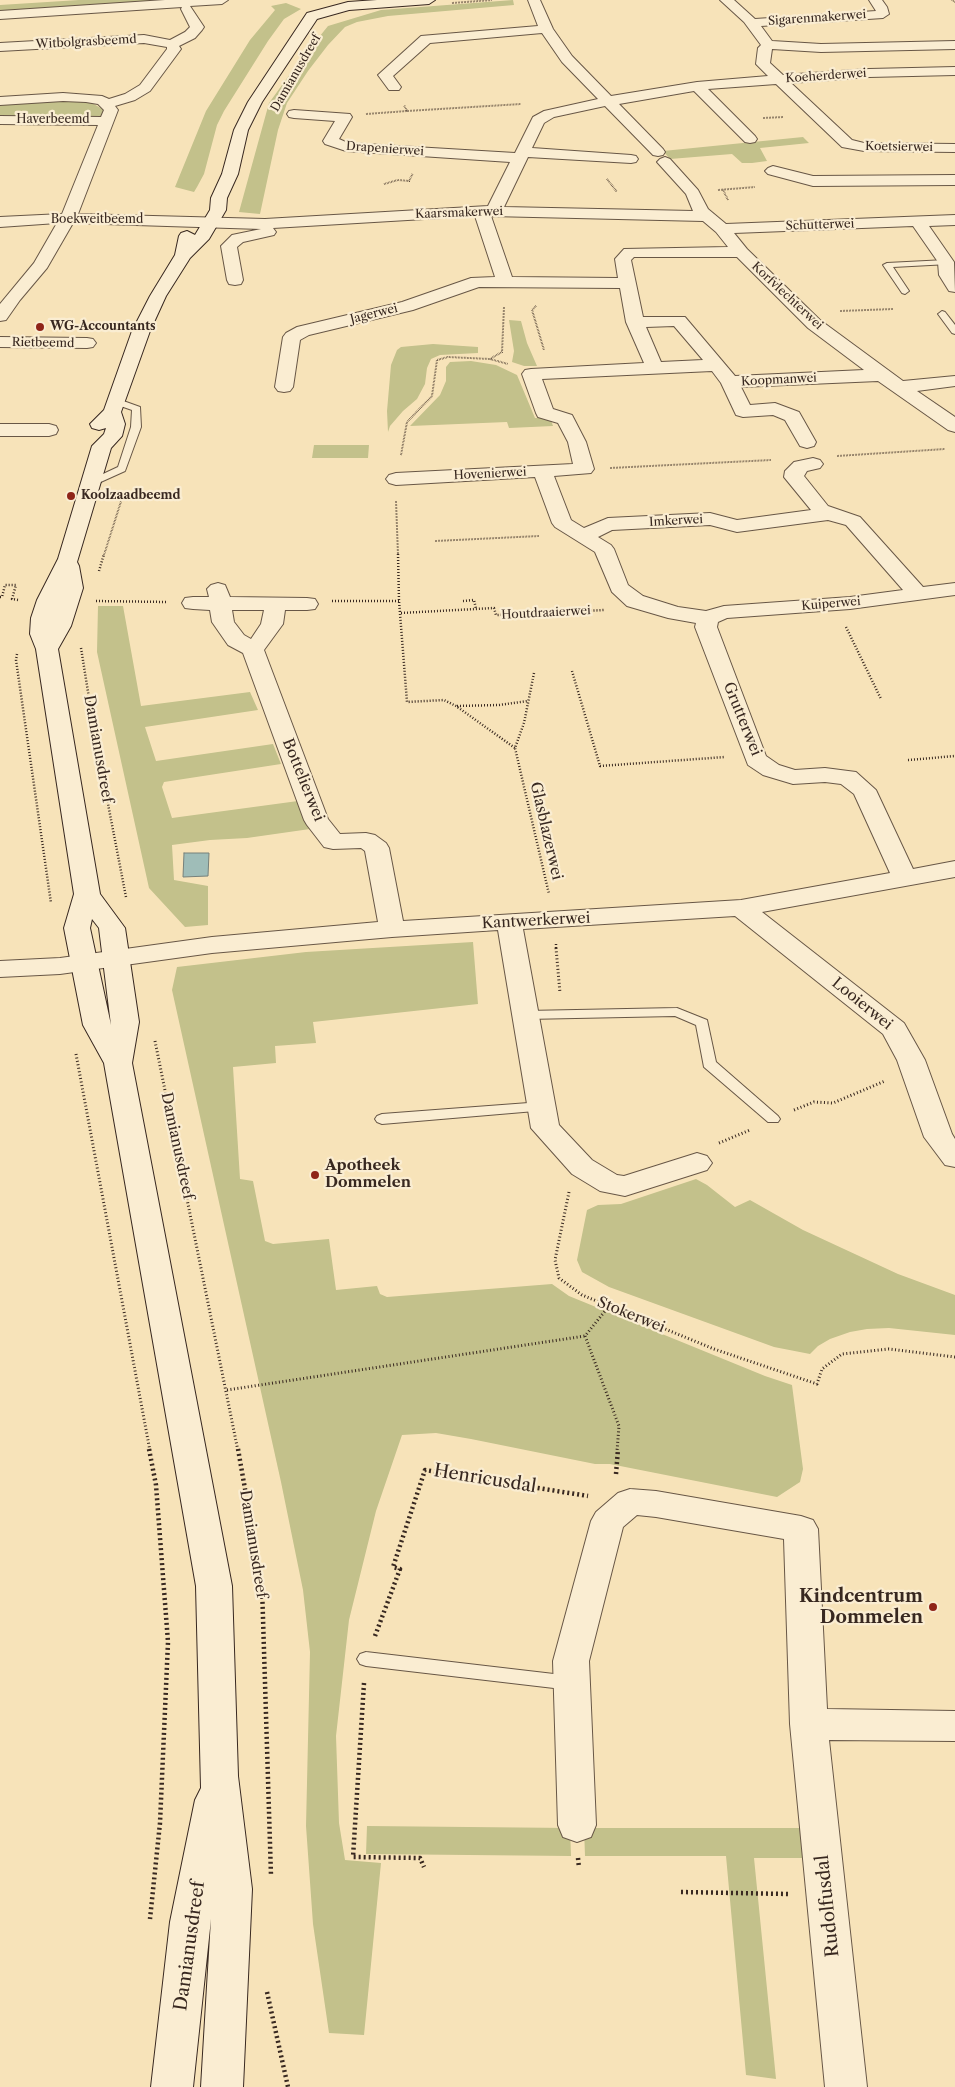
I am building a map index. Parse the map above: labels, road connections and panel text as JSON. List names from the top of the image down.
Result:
{
  "streets": {
    "street": [
      "Sigarenmakerwei",
      "Witbolgrasbeemd",
      "Damianusdreef",
      "Koeherderwei",
      "Haverbeemd",
      "Koetsierwei",
      "Drapenierwei",
      "Kaarsmakerwei",
      "Boekweitbeemd",
      "Schutterwei",
      "Korfvlechterwei",
      "Jagerwei",
      "Rietbeemd",
      "Koopmanwei",
      "Hovenierwei",
      "Imkerwei",
      "Kuiperwei",
      "Grutterwei",
      "Bottelierwei",
      "Kantwerkerwei",
      "Looierwei",
      "Rudolfusdal"
    ],
    "path": [
      "Houtdraaierwei",
      "Glasblazerwei",
      "Stokerwei",
      "Henricusdal"
    ]
  },
  "crossings": [
    ["Damianusdreef", "Kaarsmakerwei"],
    ["Damianusdreef", "Boekweitbeemd"],
    ["Damianusdreef", "Kantwerkerwei"],
    ["Koeherderwei", "Koetsierwei"],
    ["Koeherderwei", "Drapenierwei"],
    ["Koeherderwei", "Kaarsmakerwei"],
    ["Koeherderwei", "Korfvlechterwei"],
    ["Kaarsmakerwei", "Boekweitbeemd"],
    ["Kaarsmakerwei", "Korfvlechterwei"],
    ["Schutterwei", "Korfvlechterwei"],
    ["Korfvlechterwei", "Koopmanwei"],
    ["Imkerwei", "Kuiperwei"],
    ["Kuiperwei", "Grutterwei"],
    ["Grutterwei", "Kantwerkerwei"],
    ["Bottelierwei", "Kantwerkerwei"],
    ["Glasblazerwei", "Kantwerkerwei"],
    ["Kantwerkerwei", "Looierwei"],
    ["Henricusdal", "Rudolfusdal"]
  ],
  "places": [
    "WG-Accountants",
    "Koolzaadbeemd",
    "Apotheek Dommelen",
    "Kindcentrum Dommelen"
  ]
}
